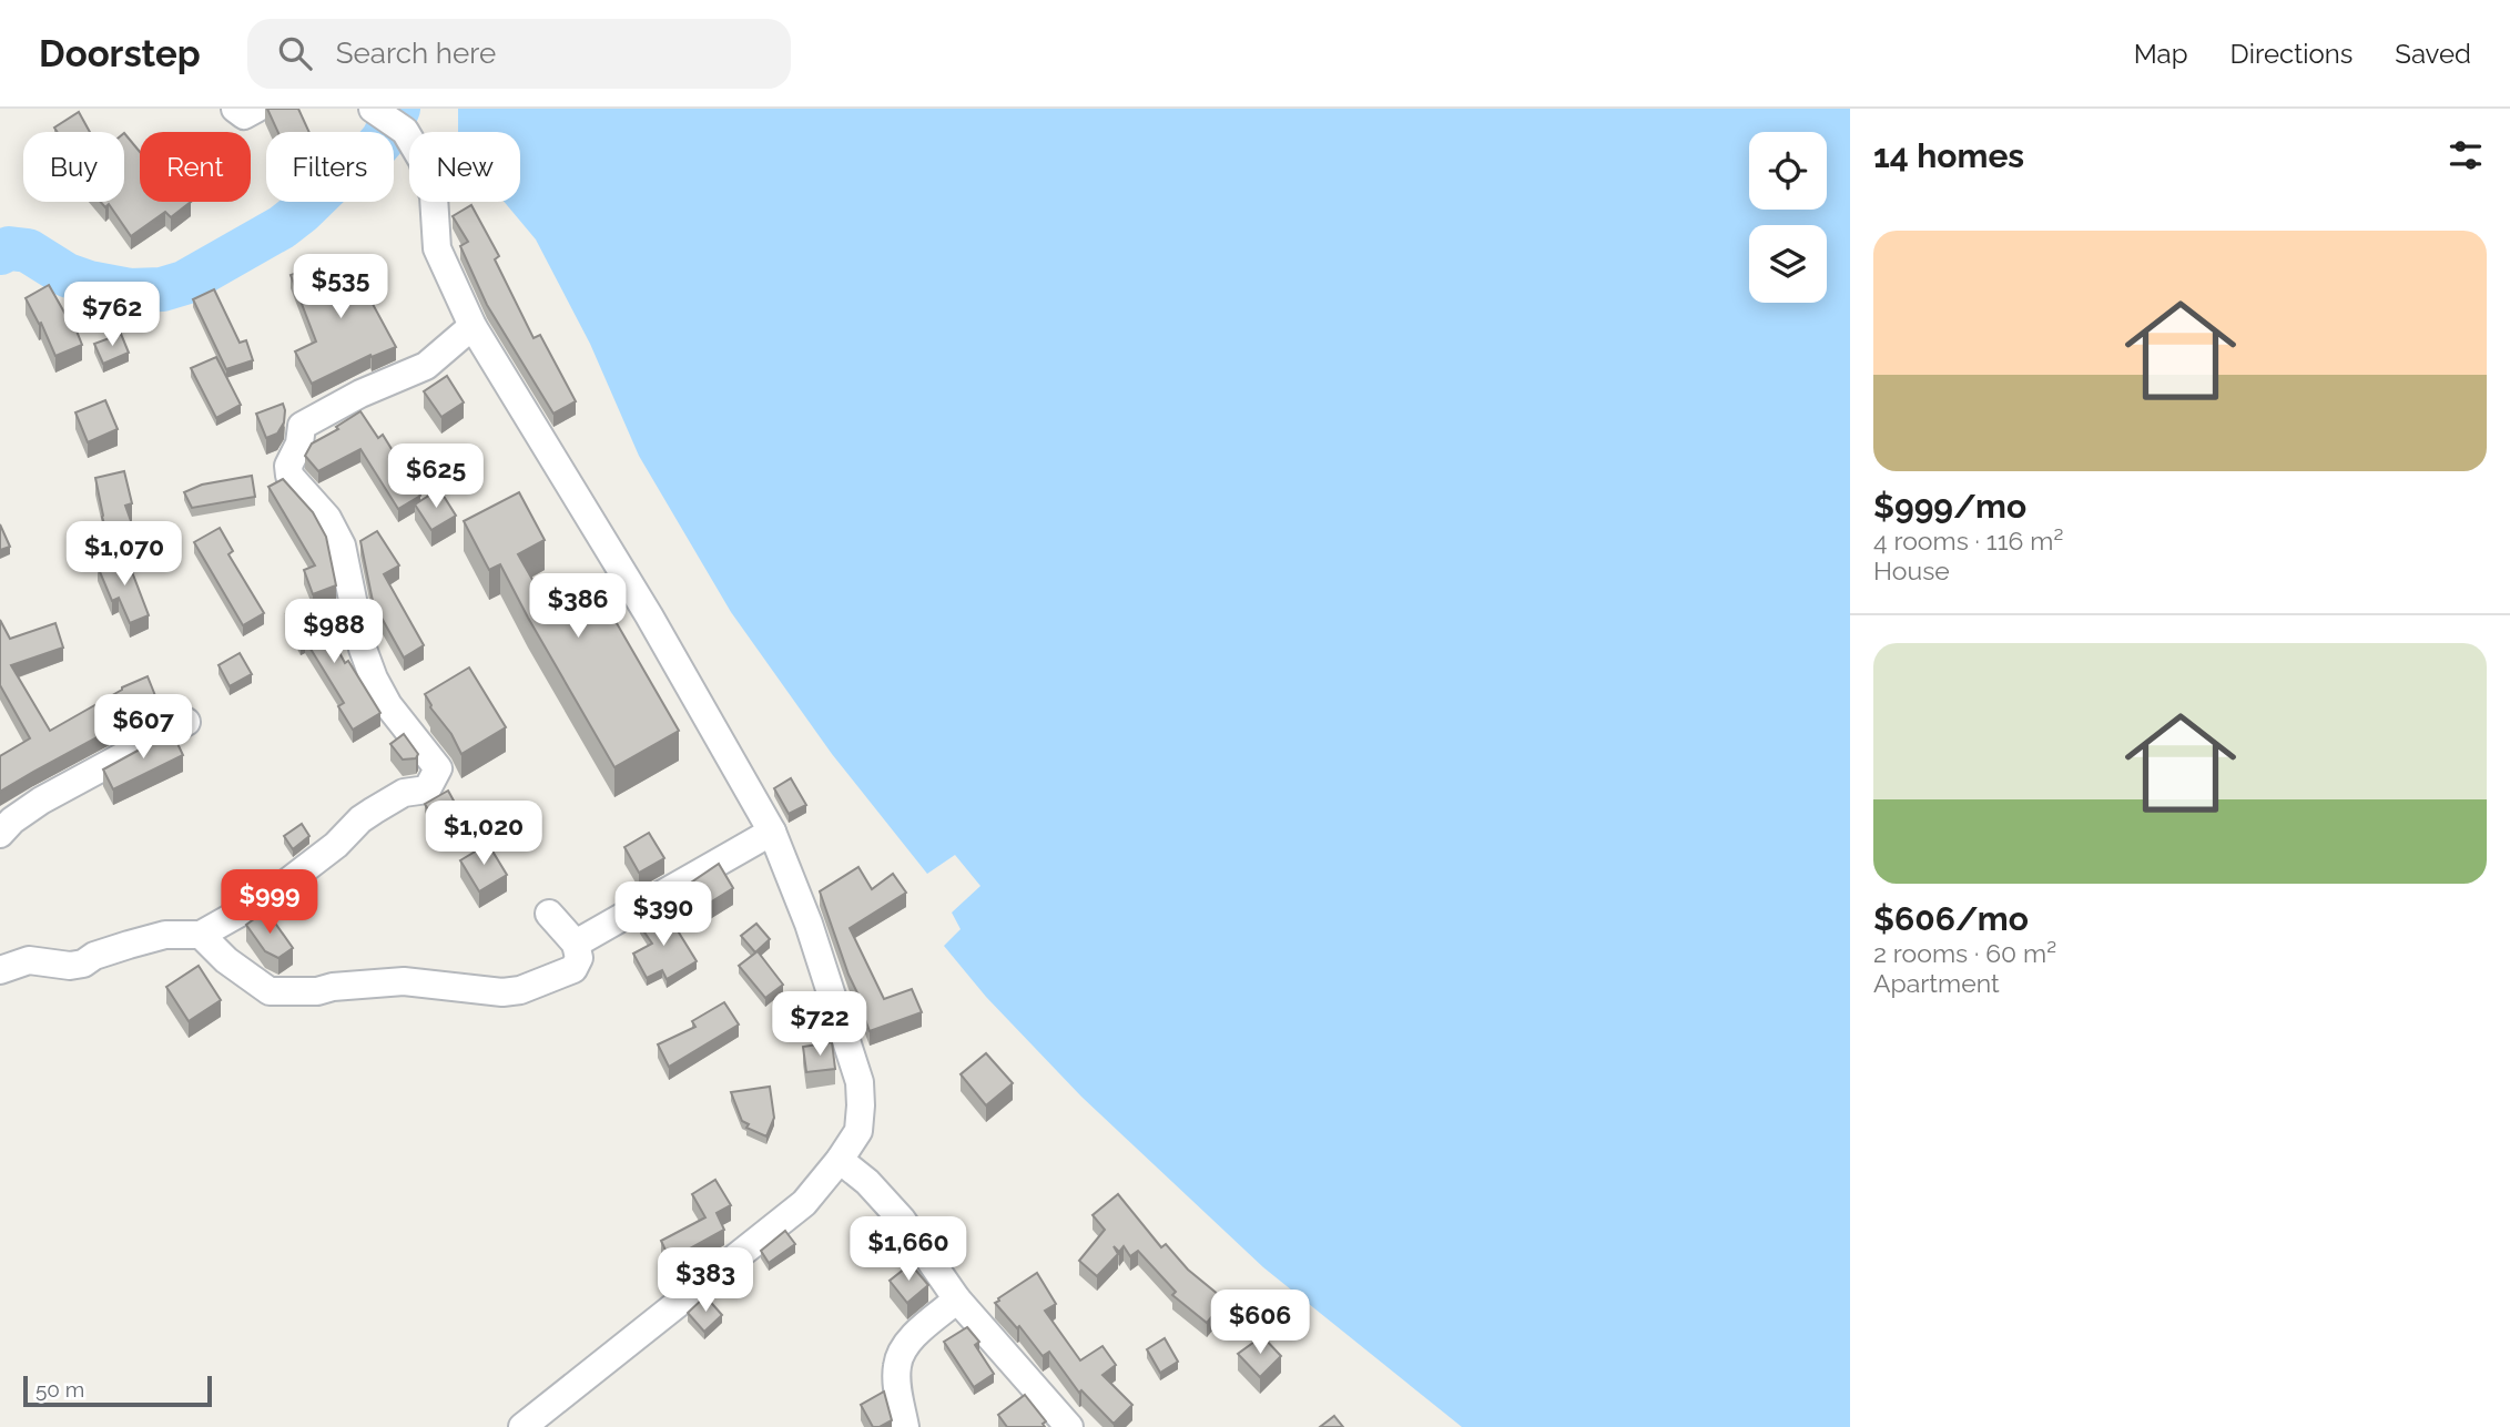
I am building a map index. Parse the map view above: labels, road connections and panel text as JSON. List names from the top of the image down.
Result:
{
  "scale_bar": "50 m",
  "page": {
    "header": "Doorstep",
    "search": "Search here",
    "nav": ["Map", "Directions", "Saved"],
    "heading": "14 homes",
    "chip": [
      "Buy",
      "Rent",
      "Filters",
      "New"
    ],
    "list": [
      {
        "name": "$999/mo",
        "note": "4 rooms · 116 m² · House"
      },
      {
        "name": "$606/mo",
        "note": "2 rooms · 60 m² · Apartment"
      }
    ],
    "price": [
      "$535",
      "$762",
      "$625",
      "$1,070",
      "$386",
      "$988",
      "$607",
      "$1,020",
      "$999",
      "$390",
      "$722",
      "$1,660",
      "$383",
      "$606"
    ],
    "scale": "50 m"
  }
}
